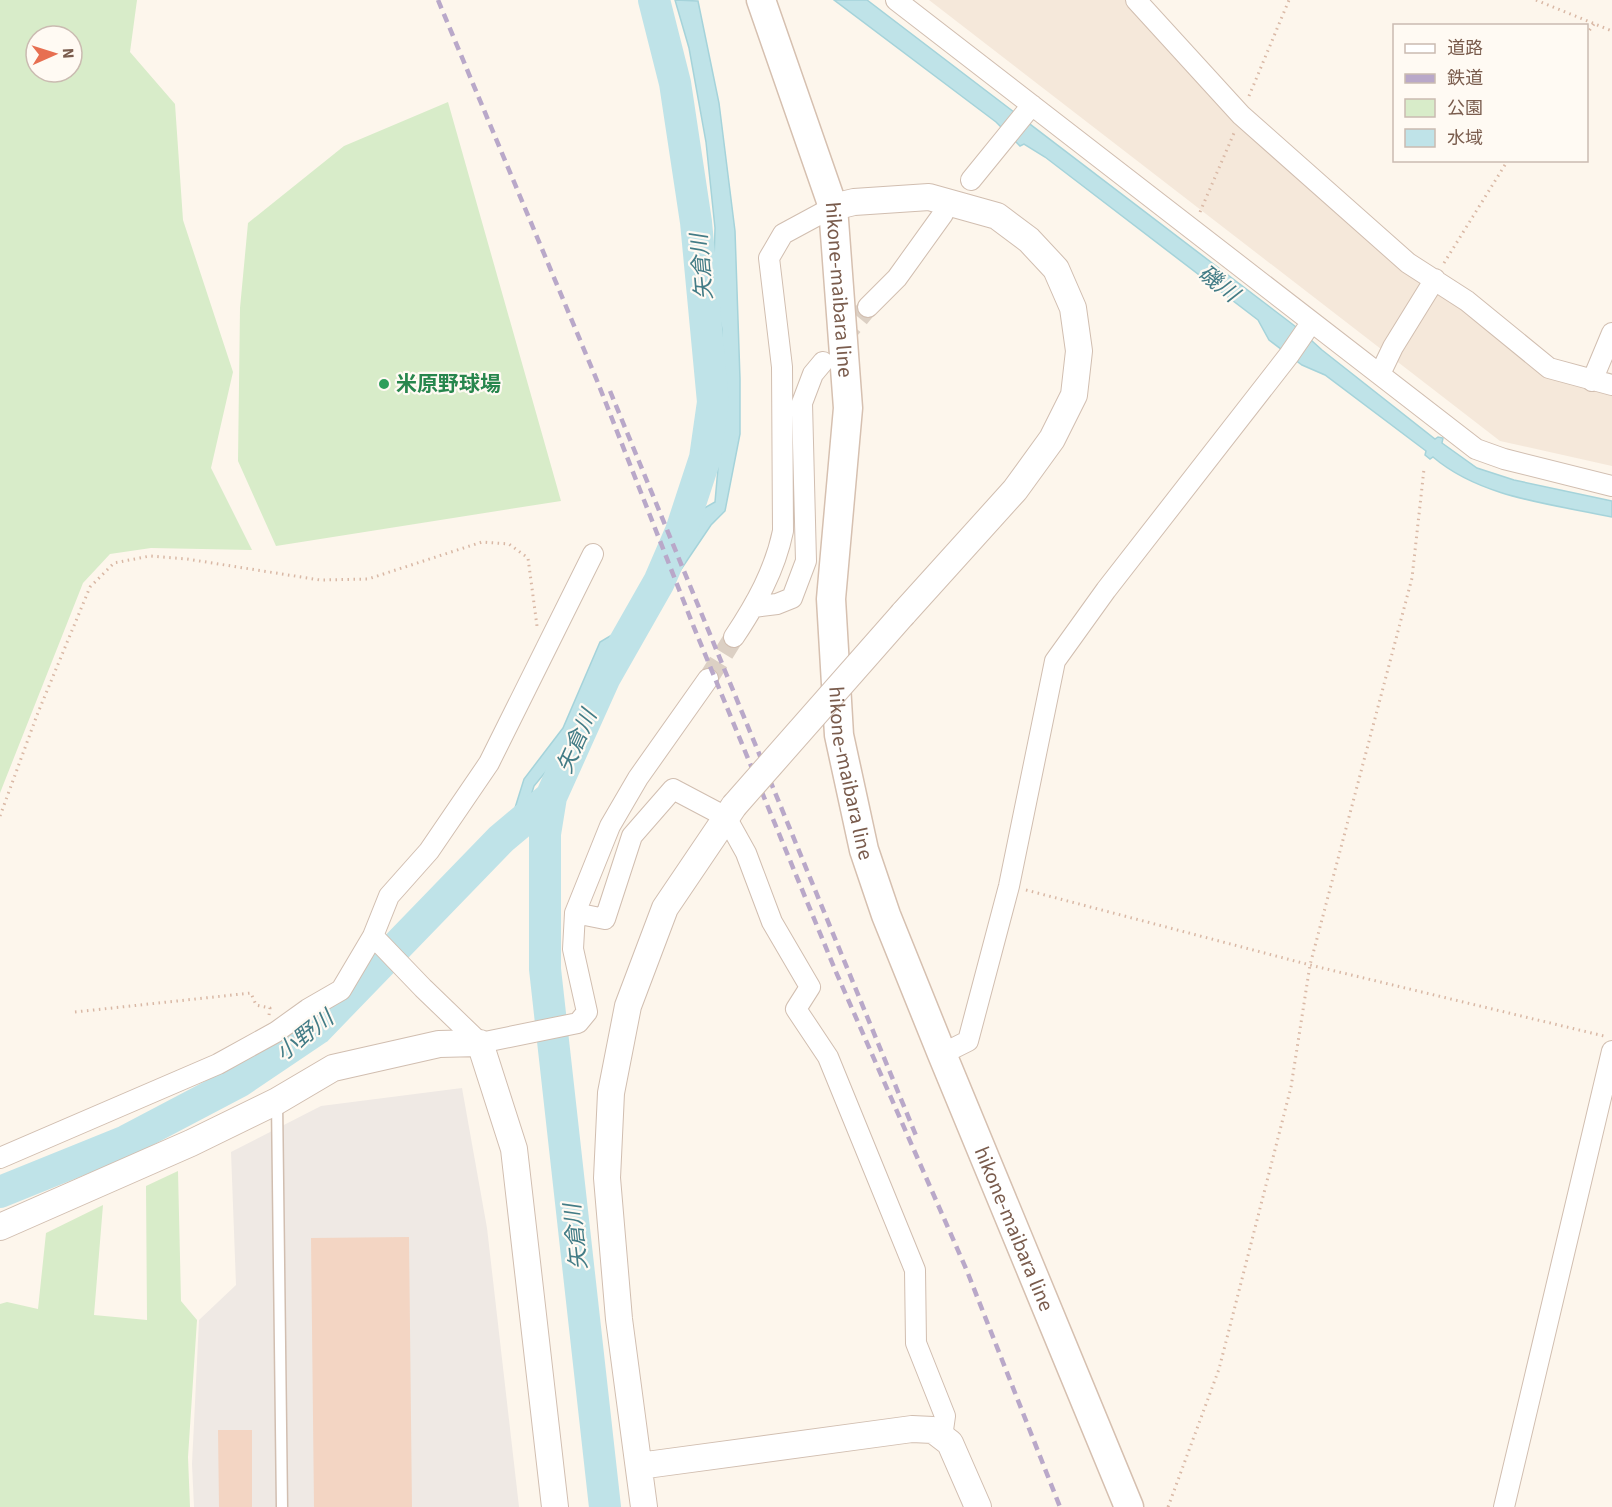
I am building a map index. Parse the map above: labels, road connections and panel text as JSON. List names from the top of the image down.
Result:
{
  "streets": {
    "main road": ["hikone-maibara line"]
  },
  "water": ["矢倉川", "磯川", "小野川"],
  "places": ["米原野球場"],
  "legend": [
    "道路",
    "鉄道",
    "公園",
    "水域"
  ],
  "north": "right"
}
